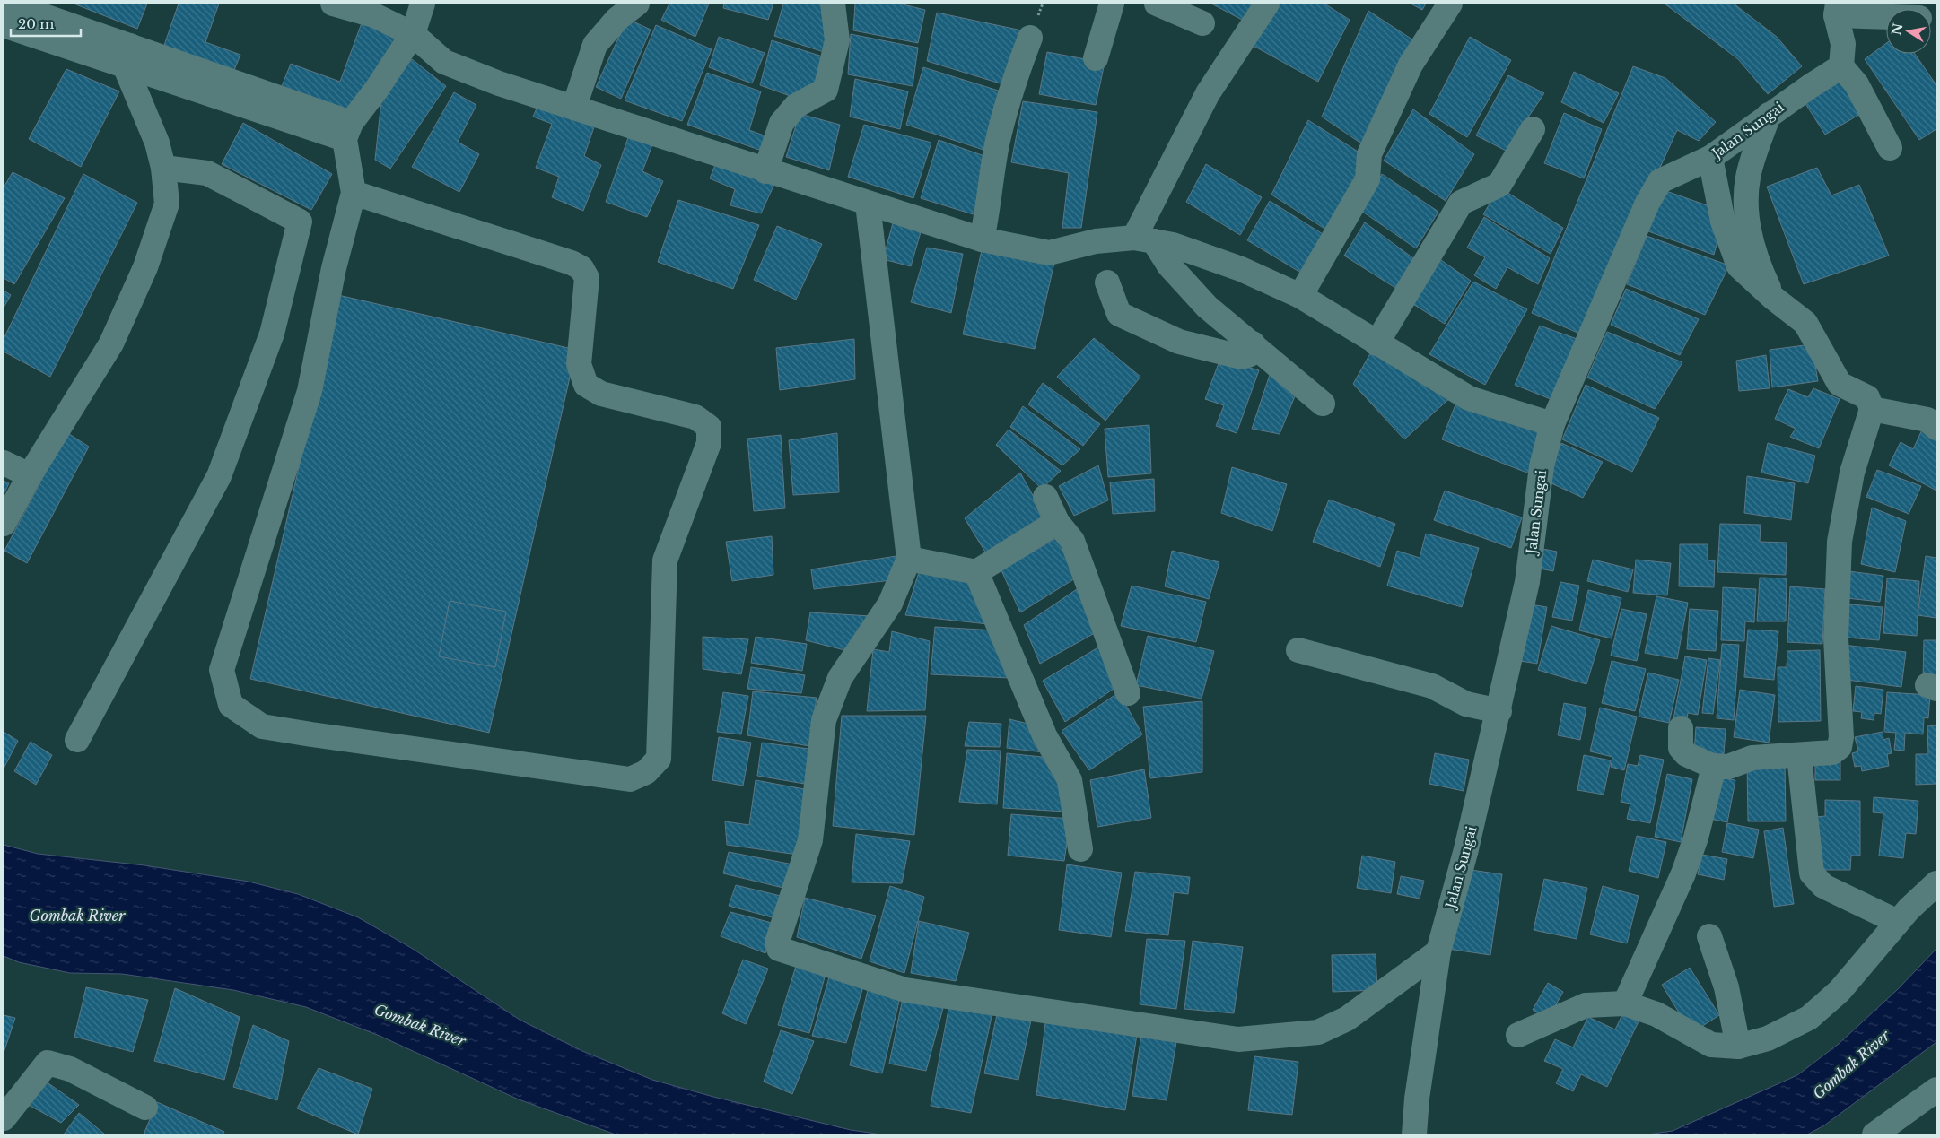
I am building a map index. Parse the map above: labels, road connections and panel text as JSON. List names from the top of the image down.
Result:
{
  "streets": {
    "street": ["Jalan Sungai"]
  },
  "water": ["Gombak River"],
  "scale_bar": "20 m",
  "north": "left"
}
